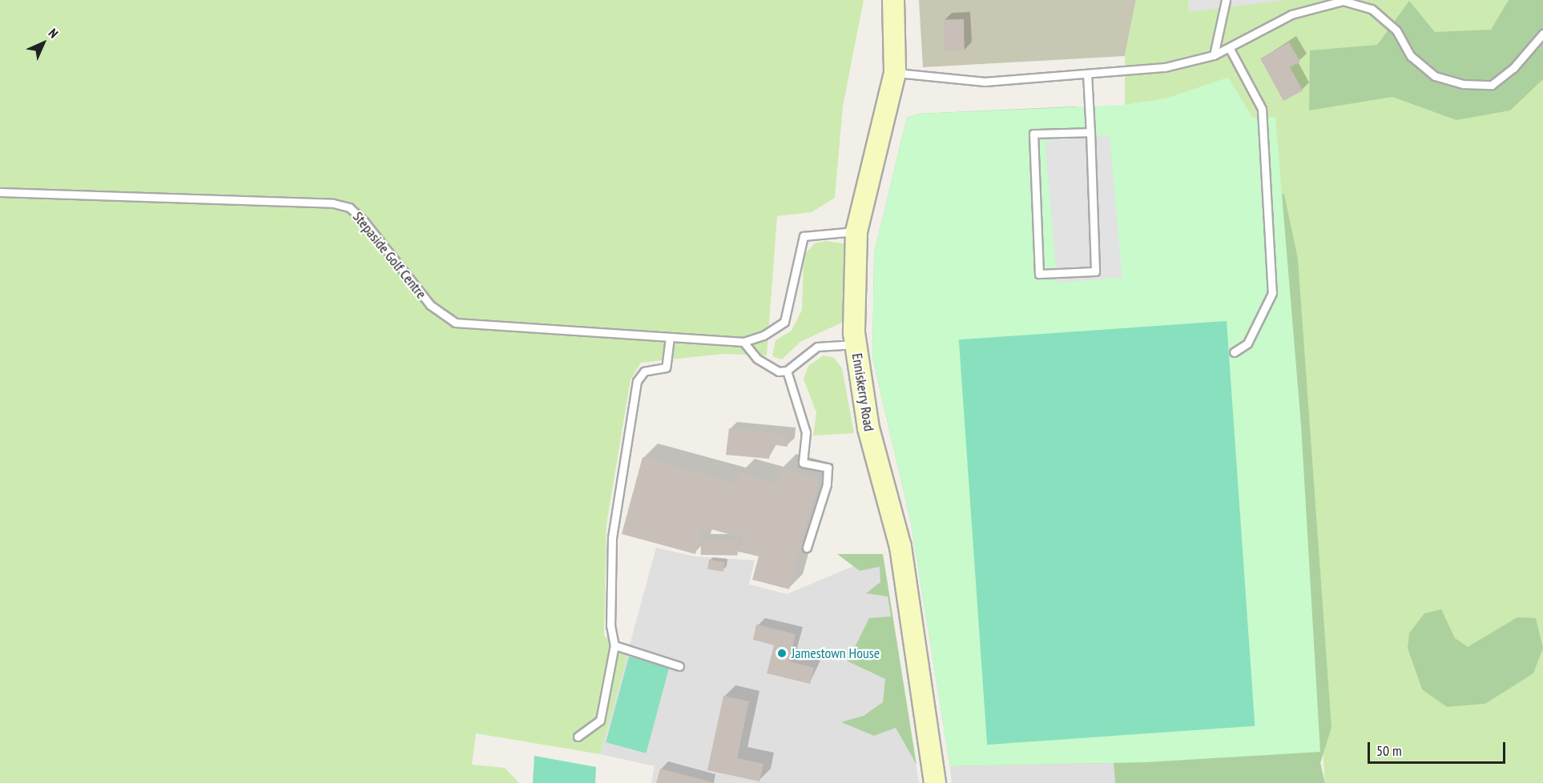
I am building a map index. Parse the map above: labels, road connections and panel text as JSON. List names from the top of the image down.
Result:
{
  "streets": {
    "main road": ["Enniskerry Road"],
    "lane": ["Stepaside Golf Centre"]
  },
  "places": ["Jamestown House"],
  "scale_bar": "50 m",
  "north": "top right"
}
